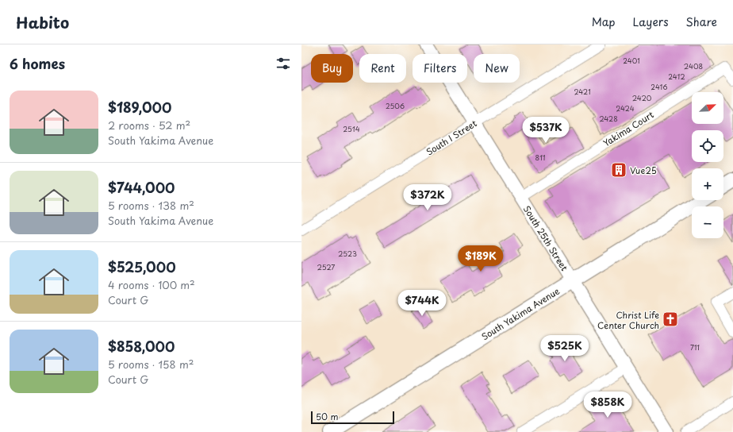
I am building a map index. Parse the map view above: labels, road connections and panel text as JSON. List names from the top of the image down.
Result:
{
  "streets": {
    "main road": ["South Yakima Avenue"],
    "street": ["Yakima Court", "South I Street", "South 25th Street"]
  },
  "crossings": [
    ["Yakima Court", "South 25th Street"],
    ["South I Street", "South 25th Street"],
    ["South 25th Street", "South Yakima Avenue"]
  ],
  "places": {
    "building": ["Vue25"],
    "church": ["Christ Life Center Church"]
  },
  "house_numbers": [
    "2401",
    "2408",
    "2412",
    "2416",
    "2421",
    "2420",
    "2506",
    "2424",
    "2428",
    "2514",
    "811",
    "2523",
    "2527",
    "711"
  ],
  "scale_bar": "50 m",
  "north": "top right",
  "page": {
    "header": "Habito",
    "nav": ["Map", "Layers", "Share"],
    "heading": "6 homes",
    "chip": [
      "Buy",
      "Rent",
      "Filters",
      "New"
    ],
    "list": [
      {
        "name": "$189,000",
        "note": "2 rooms · 52 m² · South Yakima Avenue"
      },
      {
        "name": "$744,000",
        "note": "5 rooms · 138 m² · South Yakima Avenue"
      },
      {
        "name": "$525,000",
        "note": "4 rooms · 100 m² · Court G"
      },
      {
        "name": "$858,000",
        "note": "5 rooms · 158 m² · Court G"
      }
    ],
    "map_buttons": ["+", "−"],
    "price": [
      "$537K",
      "$372K",
      "$189K",
      "$744K",
      "$525K",
      "$858K"
    ],
    "scale": "50 m"
  }
}
